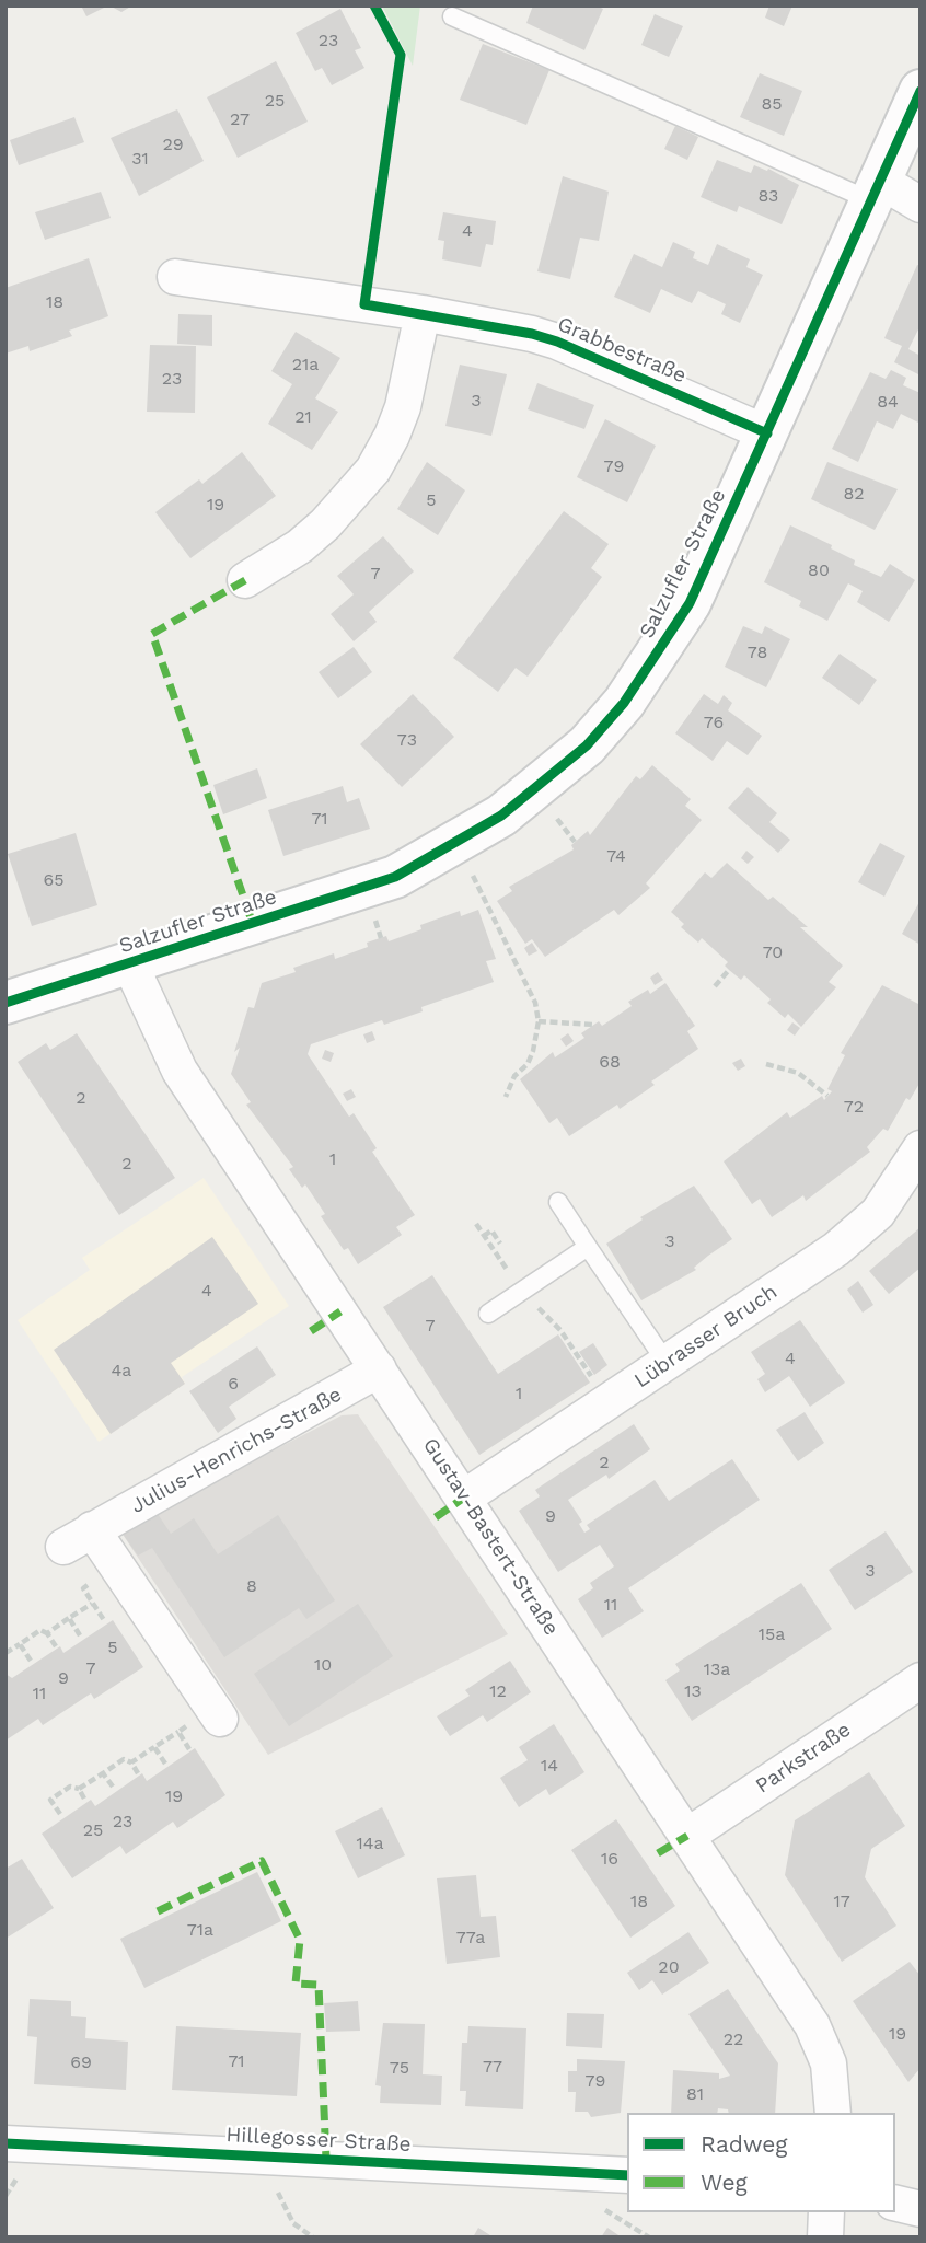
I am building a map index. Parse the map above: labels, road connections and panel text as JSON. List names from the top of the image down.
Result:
{
  "streets": {
    "street": [
      "Grabbestraße",
      "Salzufler Straße",
      "Lübrasser Bruch",
      "Julius-Henrichs-Straße",
      "Gustav-Bastert-Straße",
      "Parkstraße",
      "Hillegosser Straße"
    ]
  },
  "crossings": [
    ["Grabbestraße", "Salzufler Straße"],
    ["Salzufler Straße", "Gustav-Bastert-Straße"],
    ["Lübrasser Bruch", "Gustav-Bastert-Straße"],
    ["Julius-Henrichs-Straße", "Gustav-Bastert-Straße"],
    ["Gustav-Bastert-Straße", "Parkstraße"]
  ],
  "house_numbers": [
    "23",
    "25",
    "85",
    "27",
    "29",
    "31",
    "83",
    "4",
    "18",
    "21a",
    "23",
    "3",
    "84",
    "21",
    "79",
    "82",
    "5",
    "19",
    "80",
    "7",
    "78",
    "76",
    "73",
    "71",
    "74",
    "65",
    "70",
    "68",
    "2",
    "72",
    "1",
    "2",
    "3",
    "4",
    "7",
    "4",
    "4a",
    "6",
    "1",
    "2",
    "9",
    "3",
    "8",
    "11",
    "15a",
    "5",
    "10",
    "7",
    "13a",
    "9",
    "12",
    "13",
    "11",
    "14",
    "19",
    "23",
    "25",
    "14a",
    "16",
    "18",
    "17",
    "71a",
    "77a",
    "20",
    "19",
    "22",
    "71",
    "69",
    "77",
    "75",
    "79",
    "81"
  ],
  "legend": ["Radweg", "Weg"]
}
